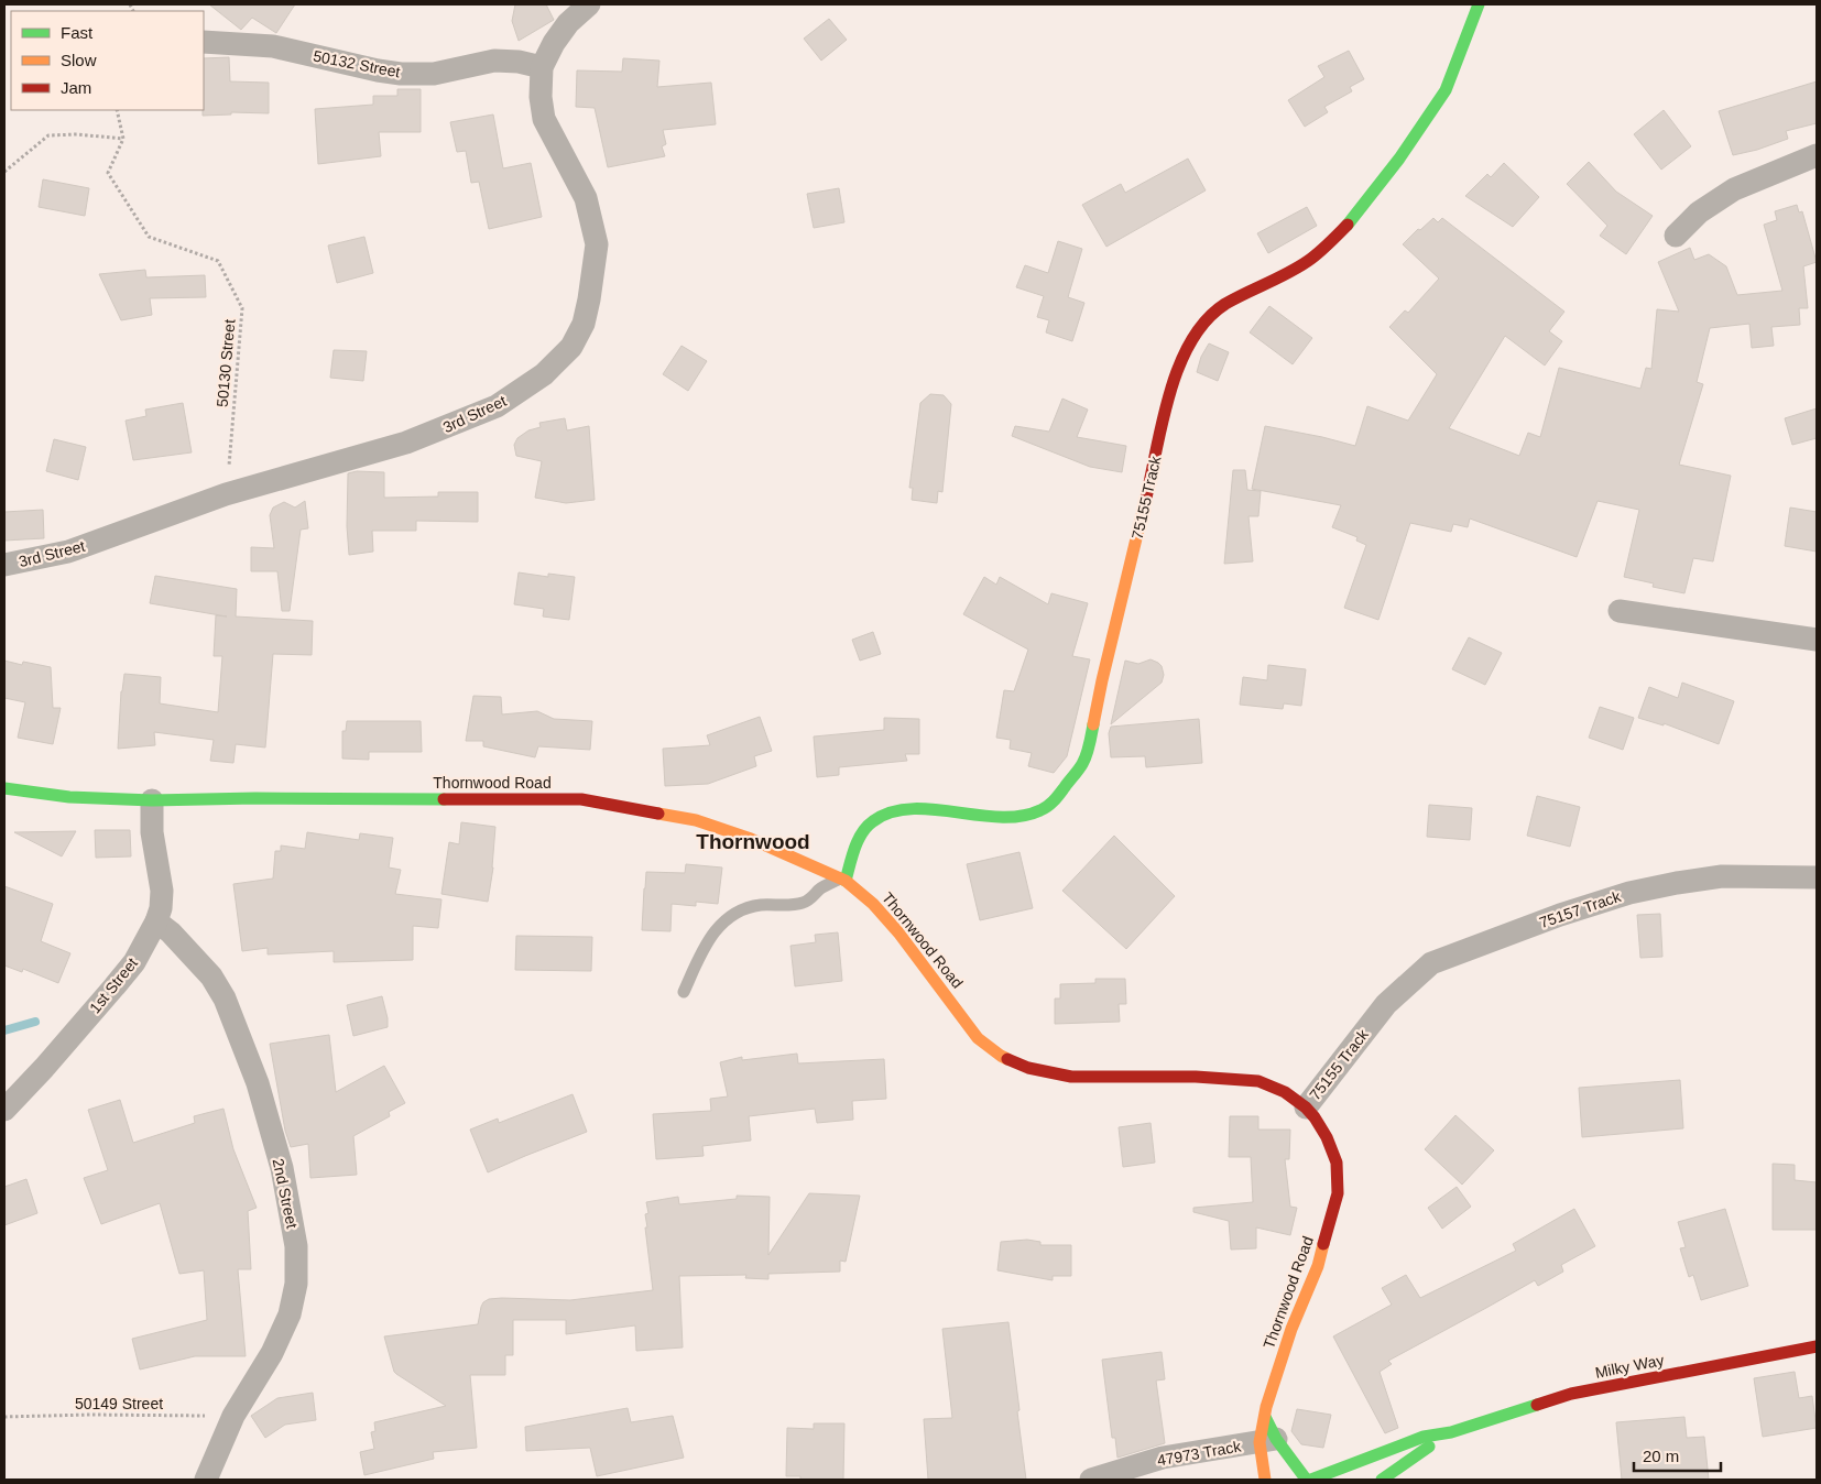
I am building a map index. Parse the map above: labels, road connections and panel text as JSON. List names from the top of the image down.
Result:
{
  "streets": {
    "street": [
      "50132 Street",
      "3rd Street",
      "75155 Track",
      "Thornwood Road",
      "75157 Track",
      "1st Street",
      "2nd Street",
      "Milky Way",
      "47973 Track"
    ],
    "path": ["50130 Street", "50149 Street"]
  },
  "crossings": [
    ["50132 Street", "3rd Street"],
    ["50130 Street", "3rd Street"],
    ["75155 Track", "Thornwood Road"],
    ["75155 Track", "75157 Track"],
    ["Thornwood Road", "1st Street"],
    ["Thornwood Road", "Milky Way"],
    ["Thornwood Road", "47973 Track"],
    ["1st Street", "2nd Street"],
    ["2nd Street", "50149 Street"]
  ],
  "districts": ["Thornwood"],
  "legend": ["Fast", "Slow", "Jam"],
  "scale_bar": "20 m"
}
